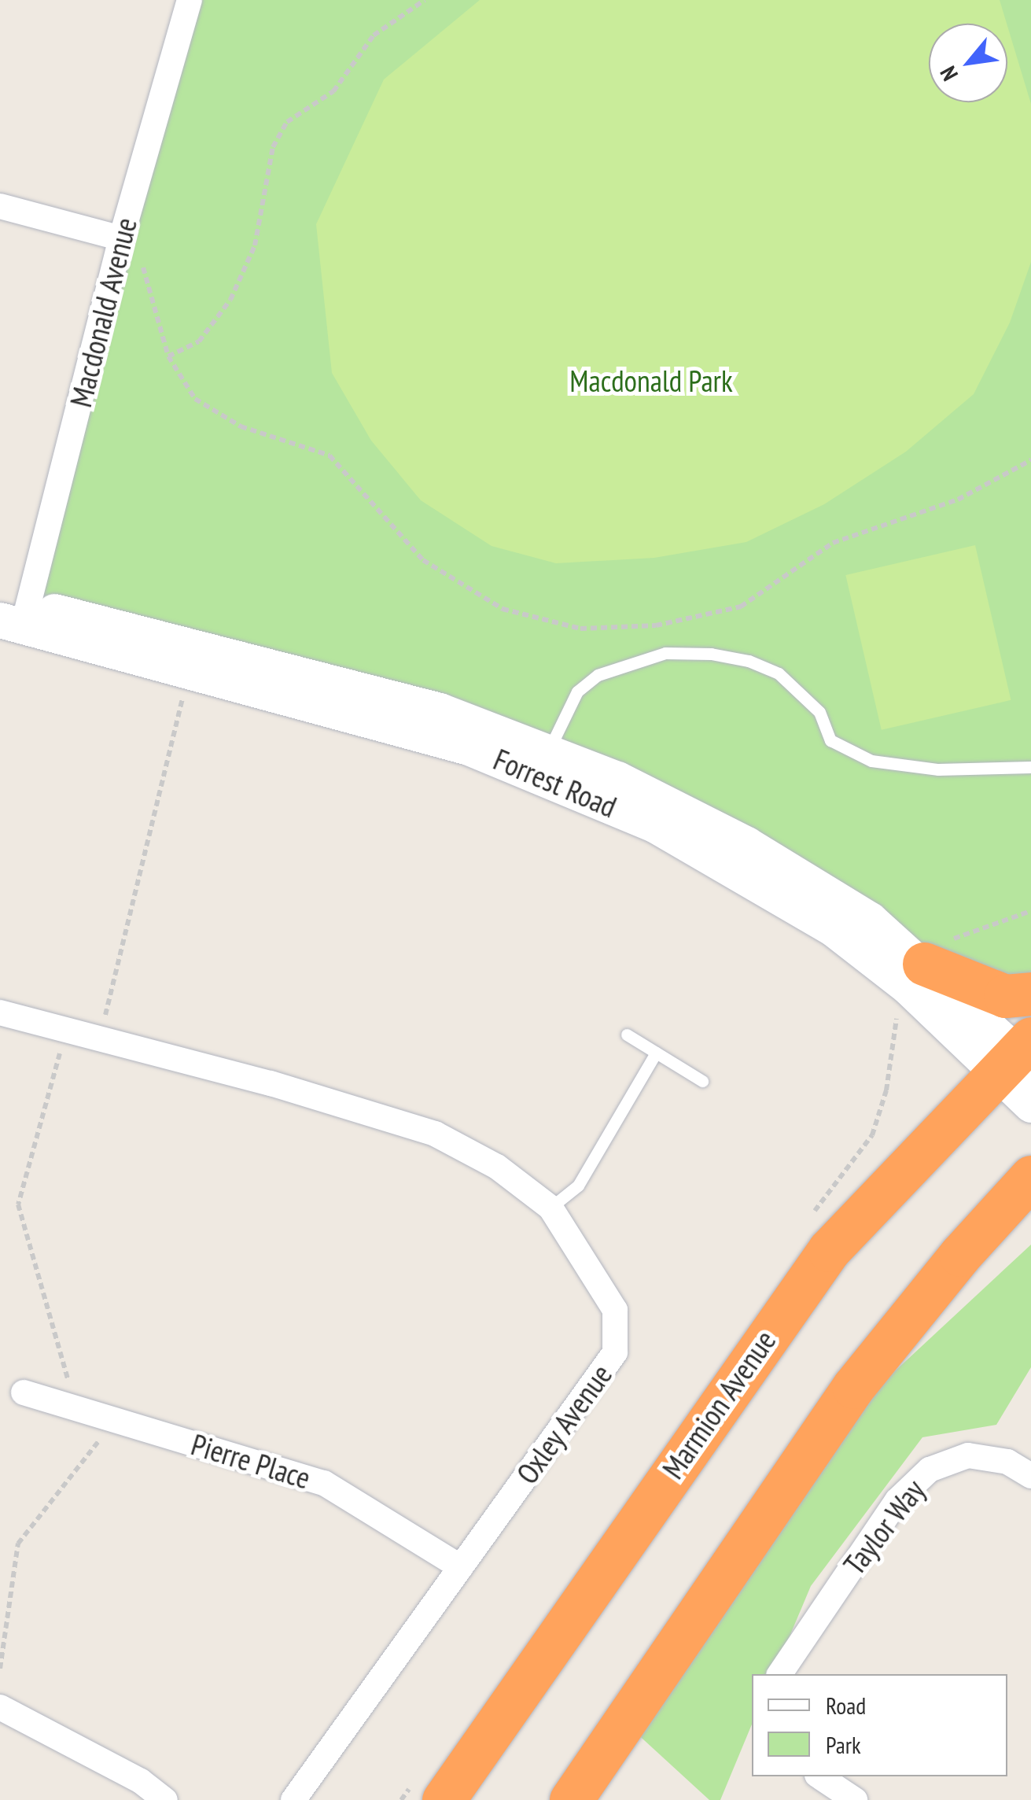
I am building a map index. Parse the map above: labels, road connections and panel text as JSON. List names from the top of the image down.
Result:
{
  "streets": {
    "highway": ["Marmion Avenue"],
    "street": [
      "Macdonald Avenue",
      "Forrest Road",
      "Oxley Avenue",
      "Pierre Place",
      "Taylor Way"
    ]
  },
  "crossings": [
    ["Macdonald Avenue", "Forrest Road"],
    ["Forrest Road", "Marmion Avenue"],
    ["Oxley Avenue", "Pierre Place"]
  ],
  "parks": ["Macdonald Park"],
  "legend": ["Road", "Park"],
  "north": "bottom left"
}
